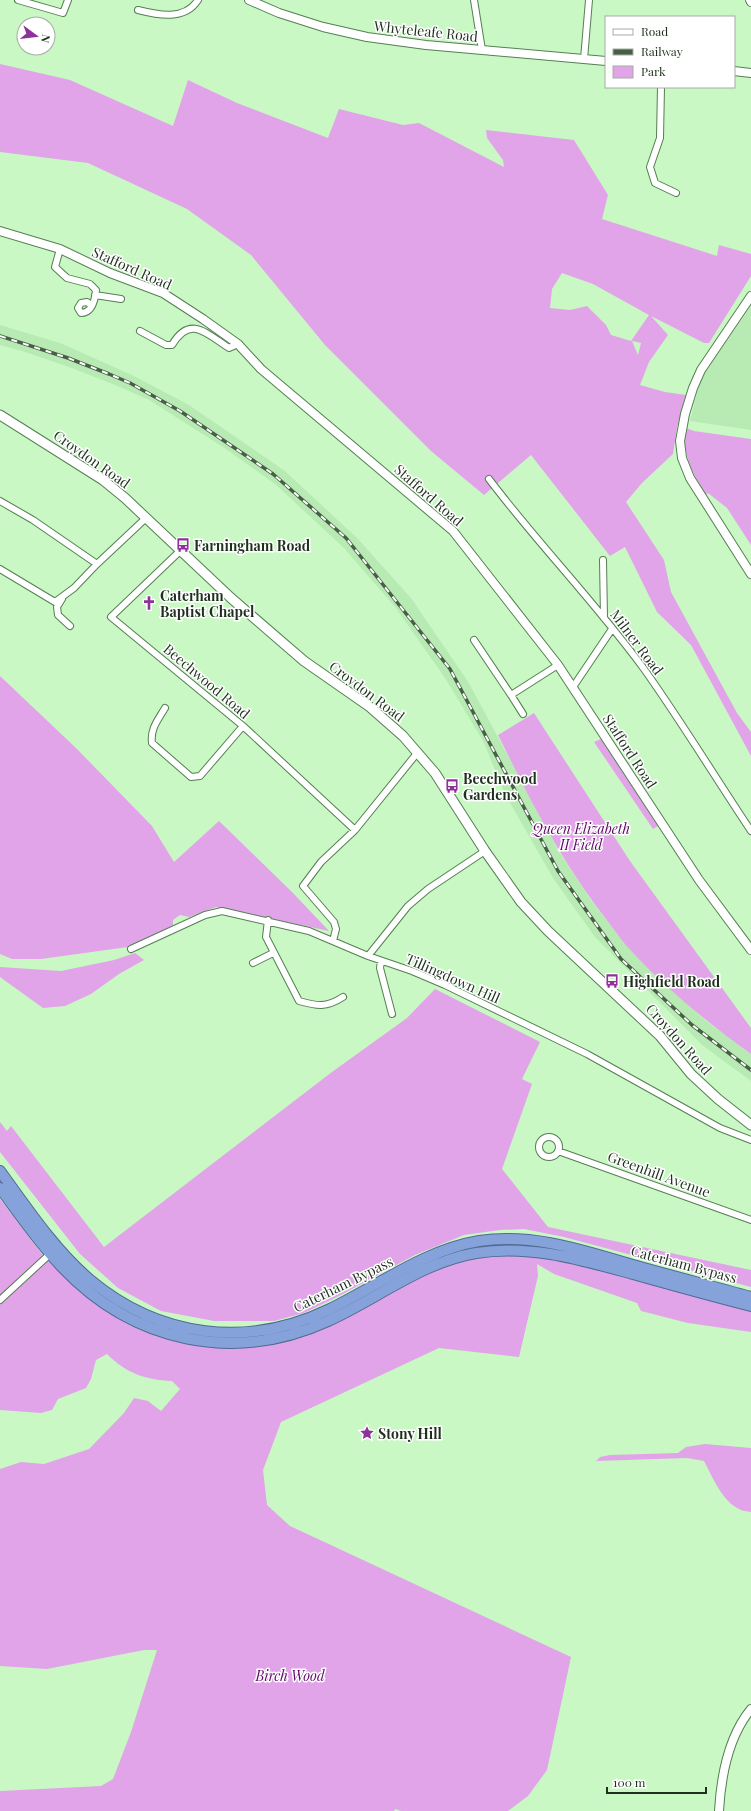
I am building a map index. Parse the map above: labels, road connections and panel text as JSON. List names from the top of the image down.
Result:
{
  "streets": {
    "highway": ["Caterham Bypass"],
    "main road": ["Croydon Road"],
    "street": [
      "Whyteleafe Road",
      "Stafford Road",
      "Milner Road",
      "Beechwood Road",
      "Tillingdown Hill",
      "Greenhill Avenue"
    ]
  },
  "crossings": [
    ["Croydon Road", "Beechwood Road"]
  ],
  "parks": ["Queen Elizabeth II Field", "Birch Wood"],
  "places": {
    "bus stop": ["Farningham Road", "Beechwood Gardens", "Highfield Road"],
    "church": ["Caterham Baptist Chapel"],
    "place": ["Stony Hill"]
  },
  "legend": ["Road", "Railway", "Park"],
  "scale_bar": "100 m",
  "north": "right"
}
